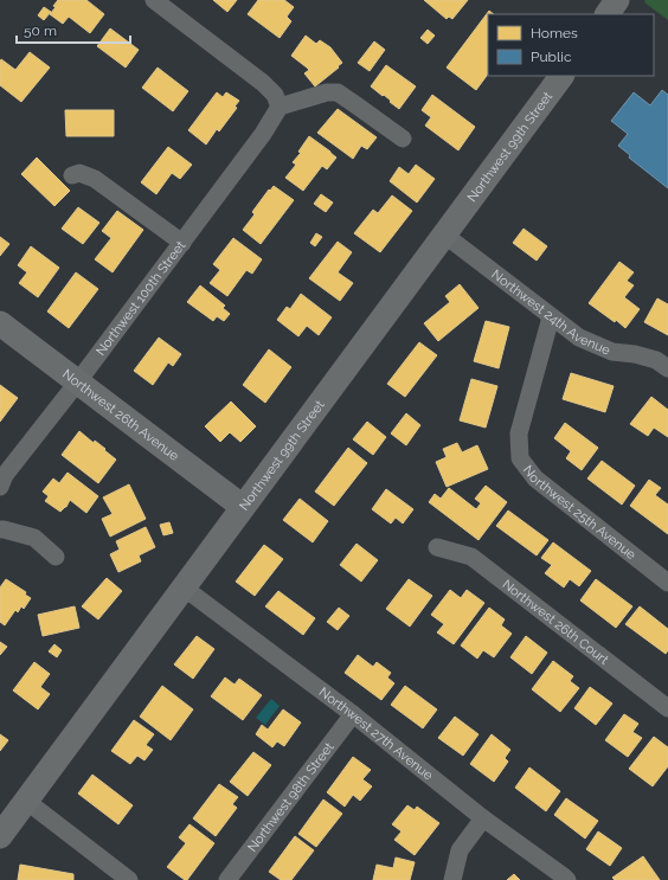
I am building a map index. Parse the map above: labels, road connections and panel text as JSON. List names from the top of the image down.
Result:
{
  "streets": {
    "main road": ["Northwest 99th Street", "Northwest 26th Avenue"],
    "street": [
      "Northwest 100th Street",
      "Northwest 24th Avenue",
      "Northwest 25th Avenue",
      "Northwest 26th Court",
      "Northwest 27th Avenue",
      "Northwest 98th Street"
    ]
  },
  "crossings": [
    ["Northwest 99th Street", "Northwest 24th Avenue"],
    ["Northwest 99th Street", "Northwest 26th Avenue"],
    ["Northwest 99th Street", "Northwest 27th Avenue"],
    ["Northwest 100th Street", "Northwest 26th Avenue"],
    ["Northwest 24th Avenue", "Northwest 25th Avenue"],
    ["Northwest 27th Avenue", "Northwest 98th Street"]
  ],
  "legend": ["Homes", "Public"],
  "scale_bar": "50 m"
}
